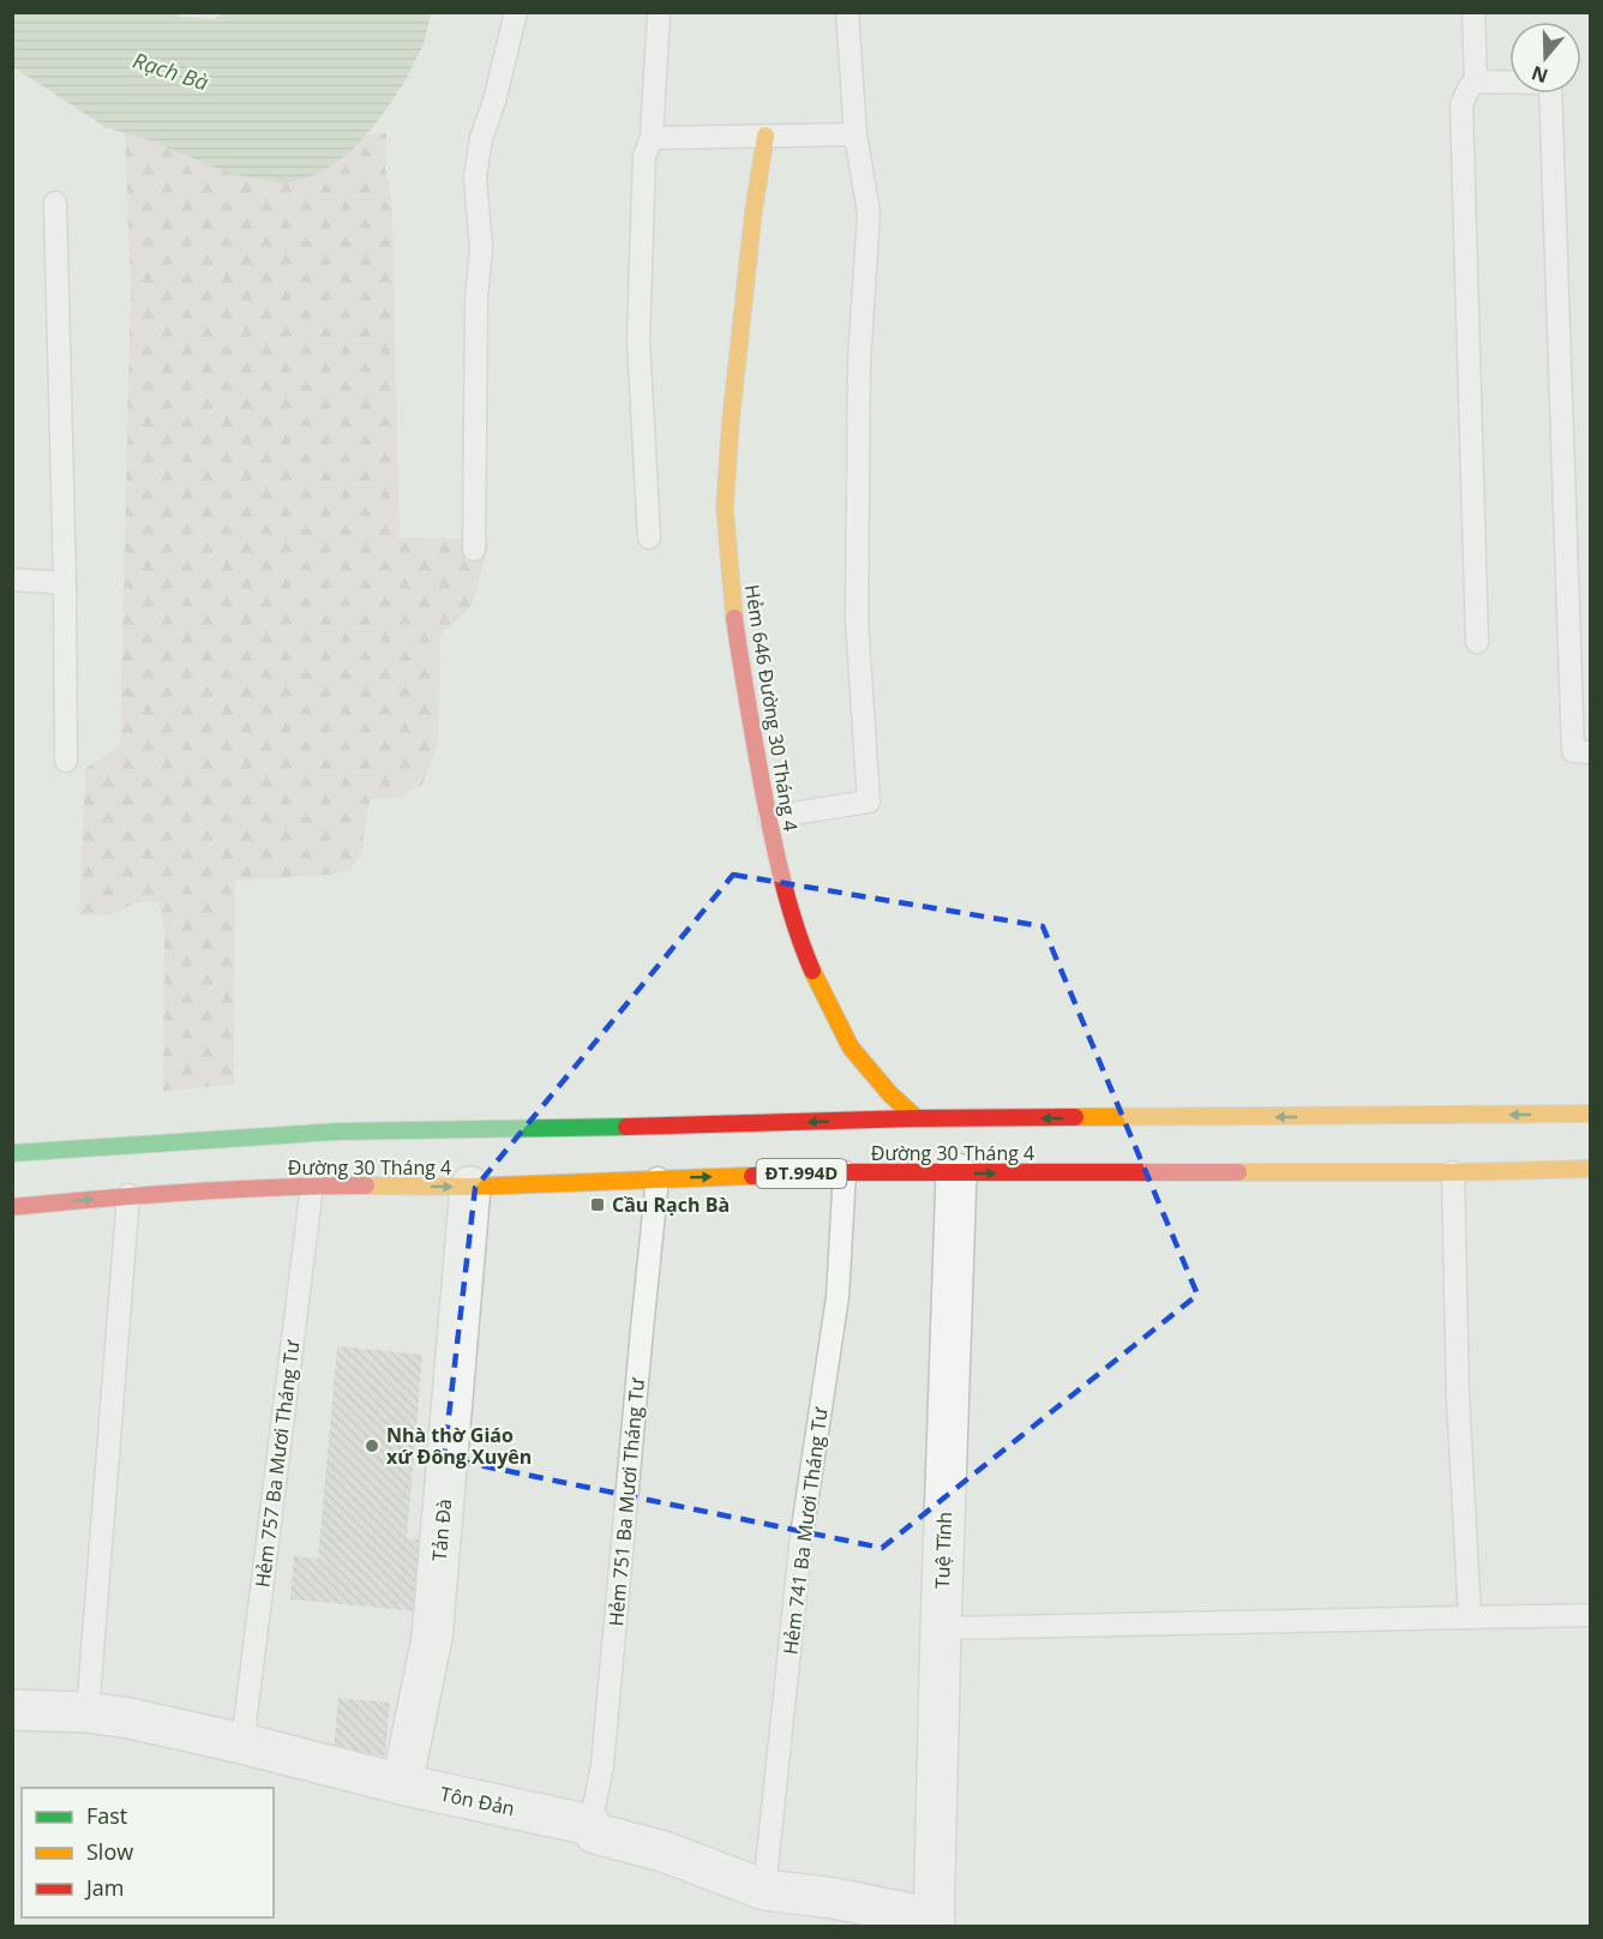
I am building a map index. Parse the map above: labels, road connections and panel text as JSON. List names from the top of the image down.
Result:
{
  "streets": {
    "main road": ["Hẻm 646 Đường 30 Tháng 4", "Đường 30 Tháng 4", "ĐT.994D"],
    "street": ["Tản Đà", "Tuệ Tĩnh", "Tôn Đản"],
    "lane": ["Hẻm 757 Ba Mươi Tháng Tư", "Hẻm 751 Ba Mươi Tháng Tư", "Hẻm 741 Ba Mươi Tháng Tư"]
  },
  "crossings": [
    ["Hẻm 646 Đường 30 Tháng 4", "Đường 30 Tháng 4"],
    ["Đường 30 Tháng 4", "Hẻm 757 Ba Mươi Tháng Tư"],
    ["Đường 30 Tháng 4", "Hẻm 751 Ba Mươi Tháng Tư"],
    ["Đường 30 Tháng 4", "Tản Đà"],
    ["Đường 30 Tháng 4", "Hẻm 741 Ba Mươi Tháng Tư"],
    ["Đường 30 Tháng 4", "Tuệ Tĩnh"],
    ["Hẻm 757 Ba Mươi Tháng Tư", "Tôn Đản"],
    ["Hẻm 751 Ba Mươi Tháng Tư", "Tôn Đản"],
    ["Tản Đà", "Tôn Đản"],
    ["Hẻm 741 Ba Mươi Tháng Tư", "Tôn Đản"],
    ["Tuệ Tĩnh", "Tôn Đản"]
  ],
  "water": ["Rạch Bà"],
  "places": {
    "transit": ["Cầu Rạch Bà"],
    "other": ["Nhà thờ Giáo xứ Đông Xuyên"]
  },
  "legend": ["Fast", "Slow", "Jam"],
  "north": "bottom"
}
